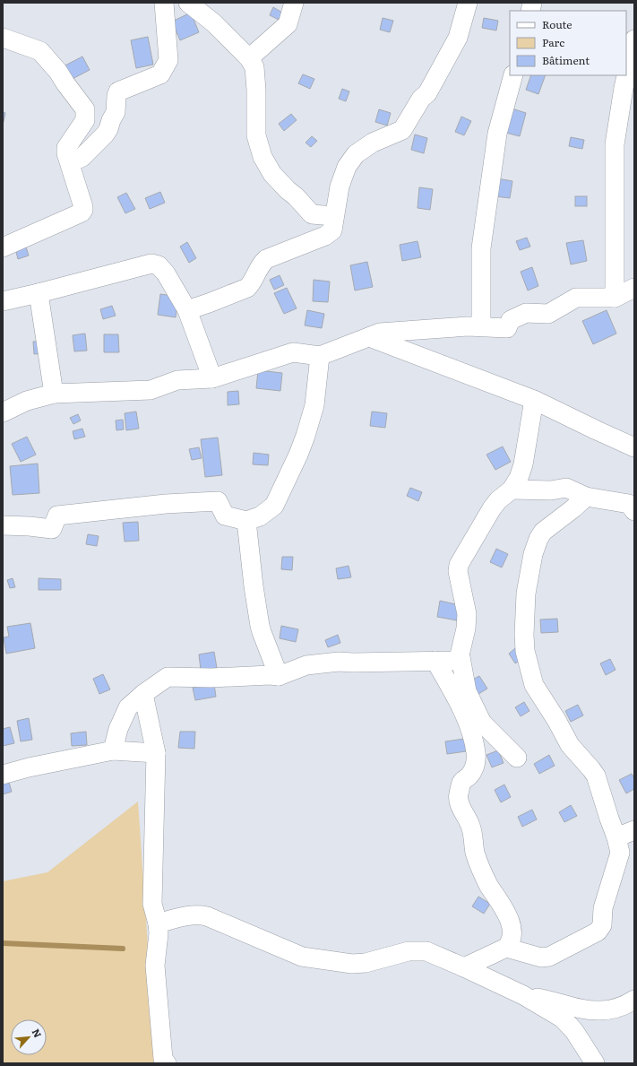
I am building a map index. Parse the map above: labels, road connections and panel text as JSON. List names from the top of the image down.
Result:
{
  "legend": ["Route", "Parc", "Bâtiment"],
  "north": "top right"
}
